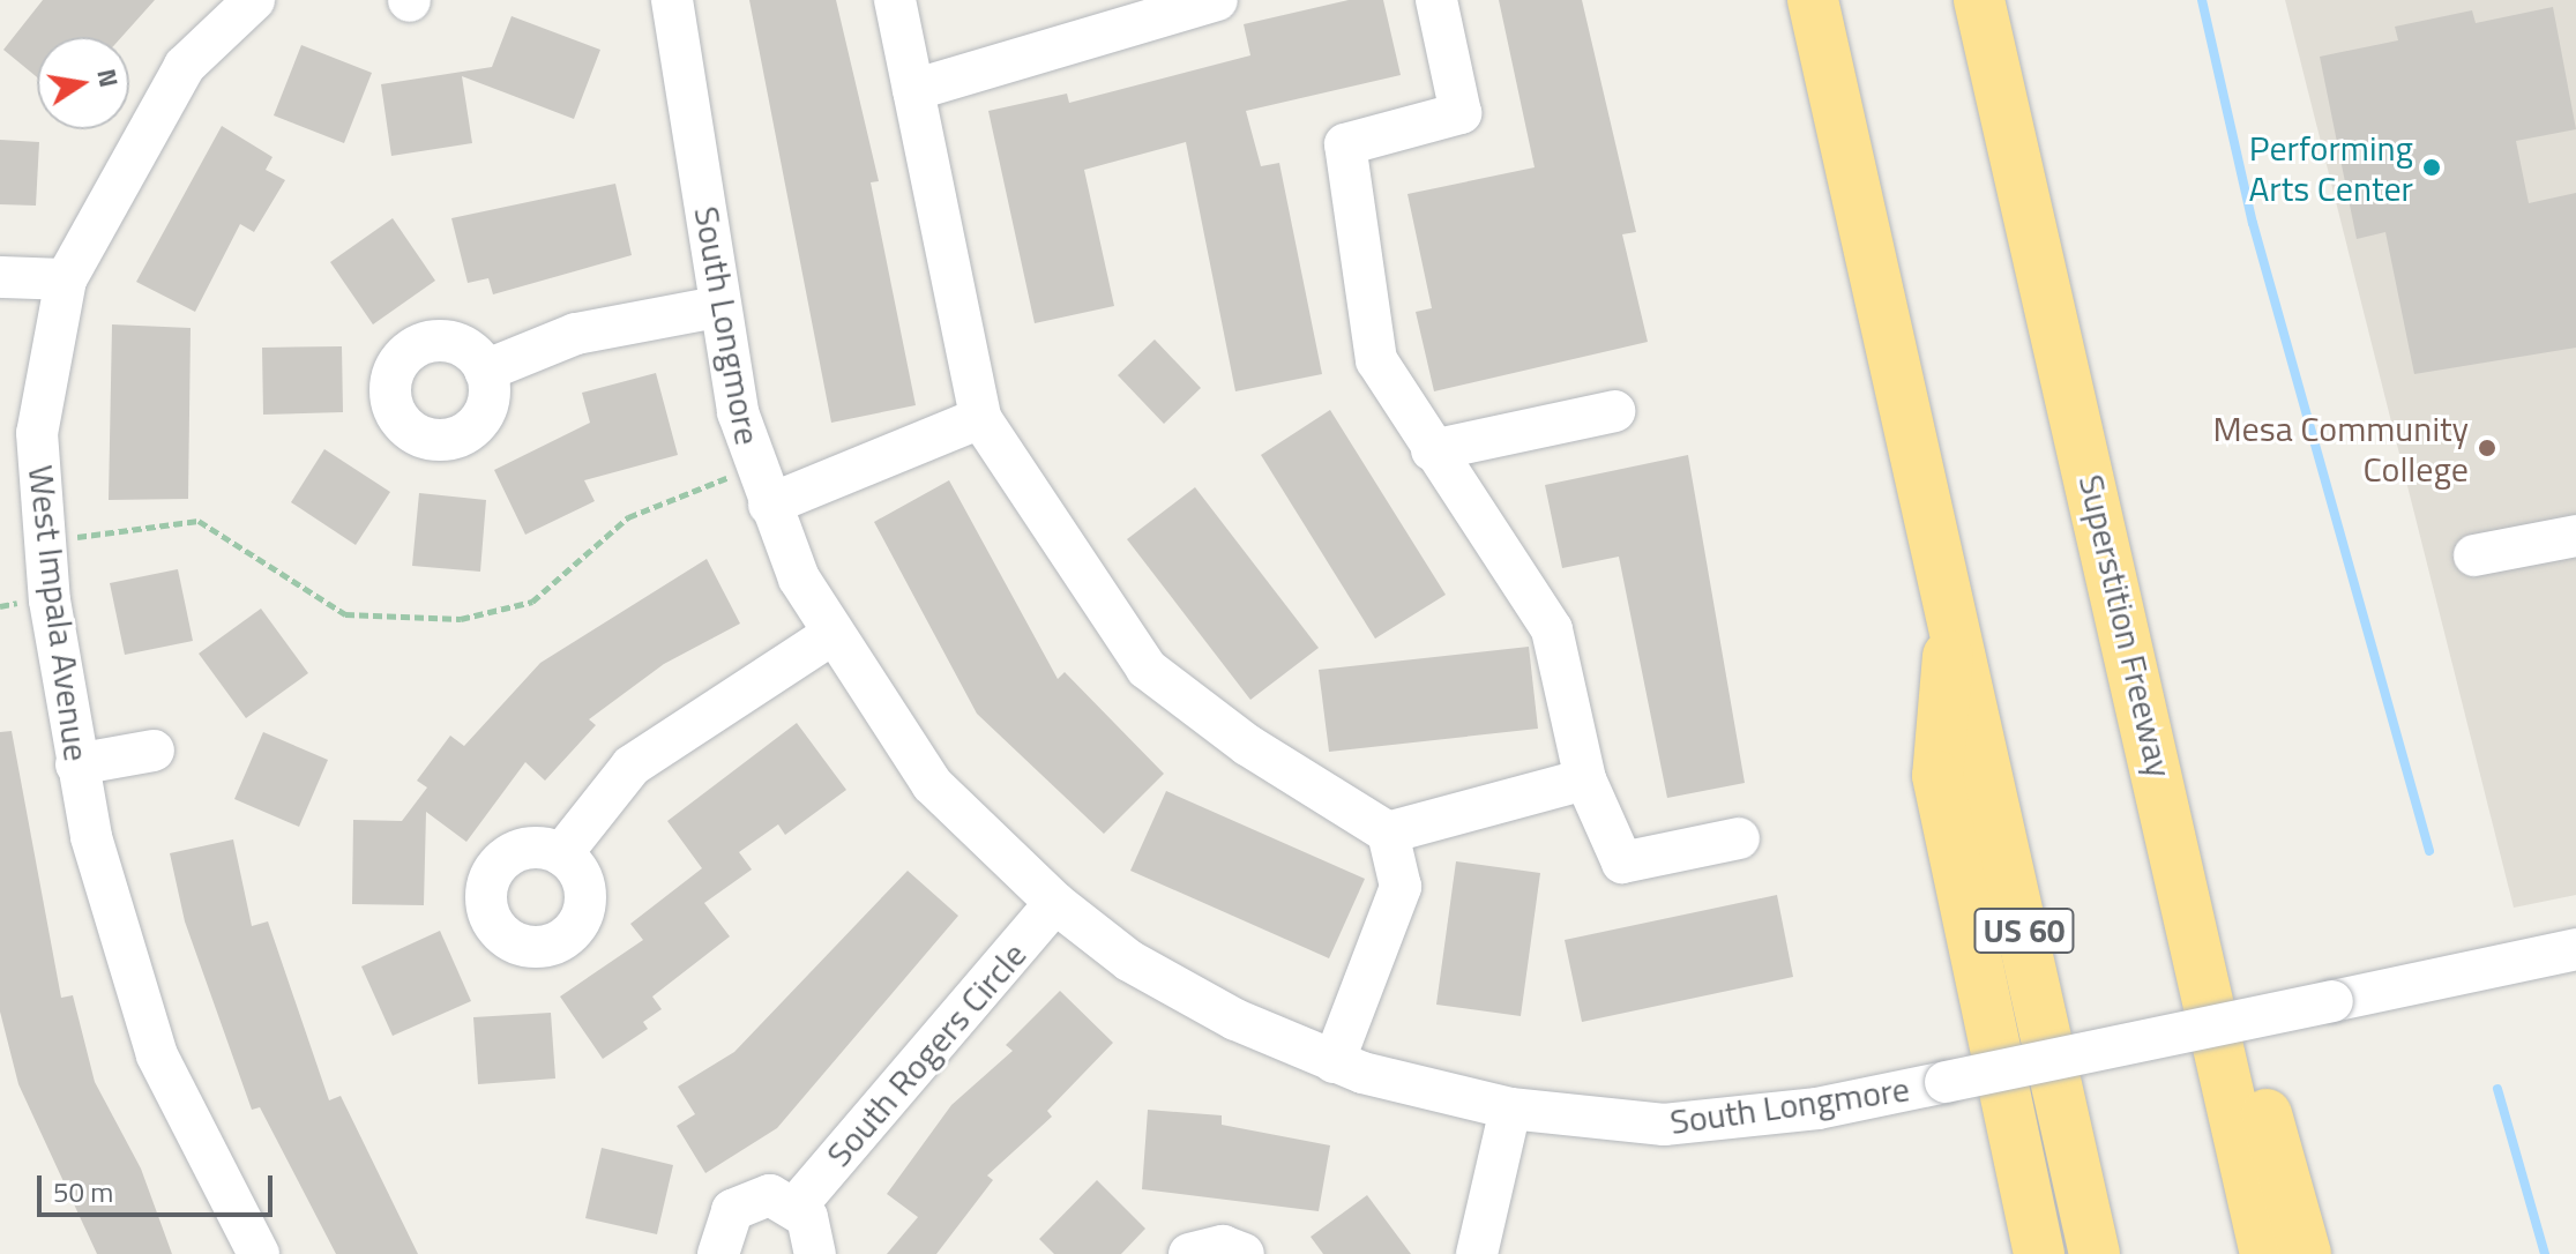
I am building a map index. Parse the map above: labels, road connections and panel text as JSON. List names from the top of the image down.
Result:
{
  "streets": {
    "highway": ["Superstition Freeway", "US 60"],
    "street": ["South Longmore", "West Impala Avenue", "South Rogers Circle"]
  },
  "crossings": [
    ["South Longmore", "South Rogers Circle"]
  ],
  "places": ["Performing Arts Center", "Mesa Community College"],
  "scale_bar": "50 m",
  "north": "right"
}
